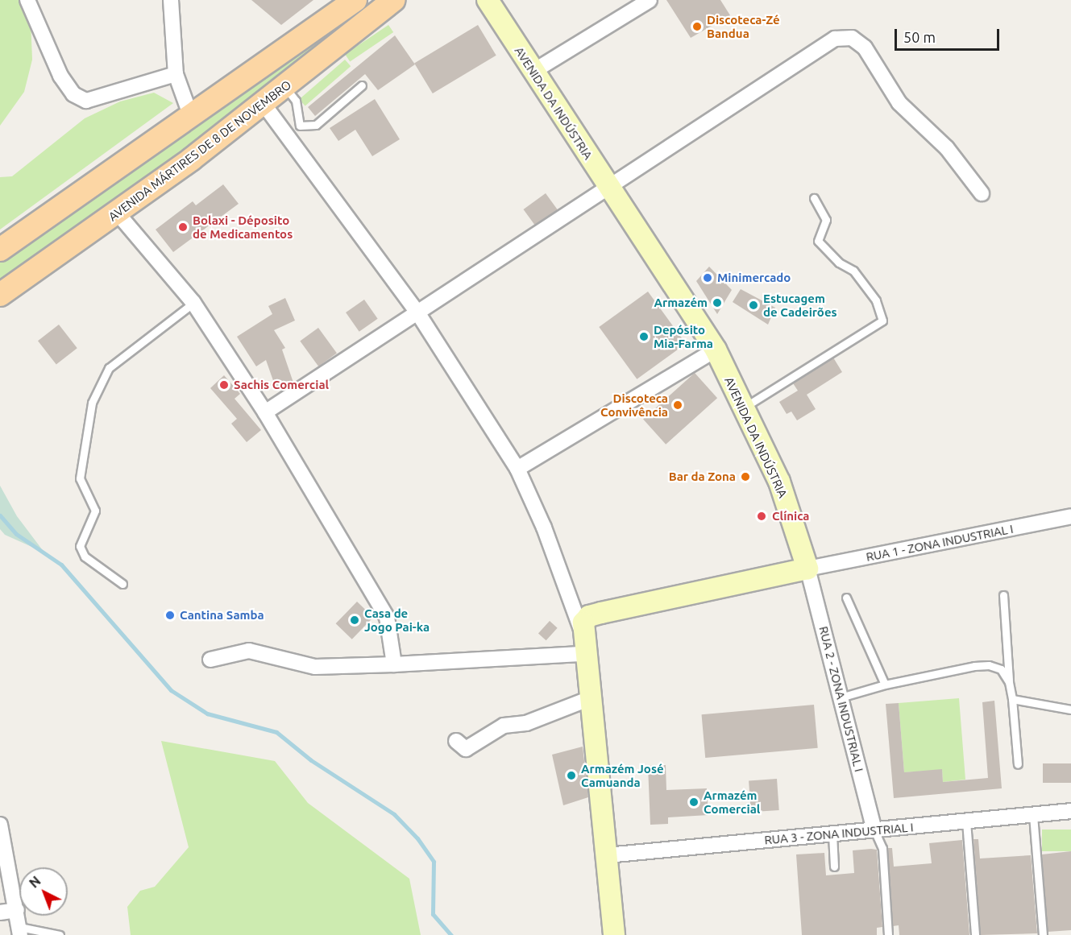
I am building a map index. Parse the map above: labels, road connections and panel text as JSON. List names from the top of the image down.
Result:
{
  "streets": {
    "main road": ["AVENIDA MÁRTIRES DE 8 DE NOVEMBRO"],
    "street": [
      "AVENIDA DA INDÚSTRIA",
      "RUA 1 - ZONA INDUSTRIAL I",
      "RUA 2 - ZONA INDUSTRIAL I",
      "RUA 3 - ZONA INDUSTRIAL I"
    ]
  },
  "crossings": [
    ["AVENIDA DA INDÚSTRIA", "RUA 1 - ZONA INDUSTRIAL I"],
    ["AVENIDA DA INDÚSTRIA", "RUA 2 - ZONA INDUSTRIAL I"],
    ["RUA 1 - ZONA INDUSTRIAL I", "RUA 2 - ZONA INDUSTRIAL I"],
    ["RUA 2 - ZONA INDUSTRIAL I", "RUA 3 - ZONA INDUSTRIAL I"]
  ],
  "places": [
    "Discoteca-Zé Bandua",
    "Bolaxi - Déposito de Medicamentos",
    "Minimercado",
    "Armazém",
    "Estucagem de Cadeirões",
    "Depósito Mia-Farma",
    "Sachis Comercial",
    "Discoteca Convivência",
    "Bar da Zona",
    "Clínica",
    "Cantina Samba",
    "Casa de Jogo Pai-ka",
    "Armazém José Camuanda",
    "Armazém Comercial"
  ],
  "scale_bar": "50 m",
  "north": "top left"
}
